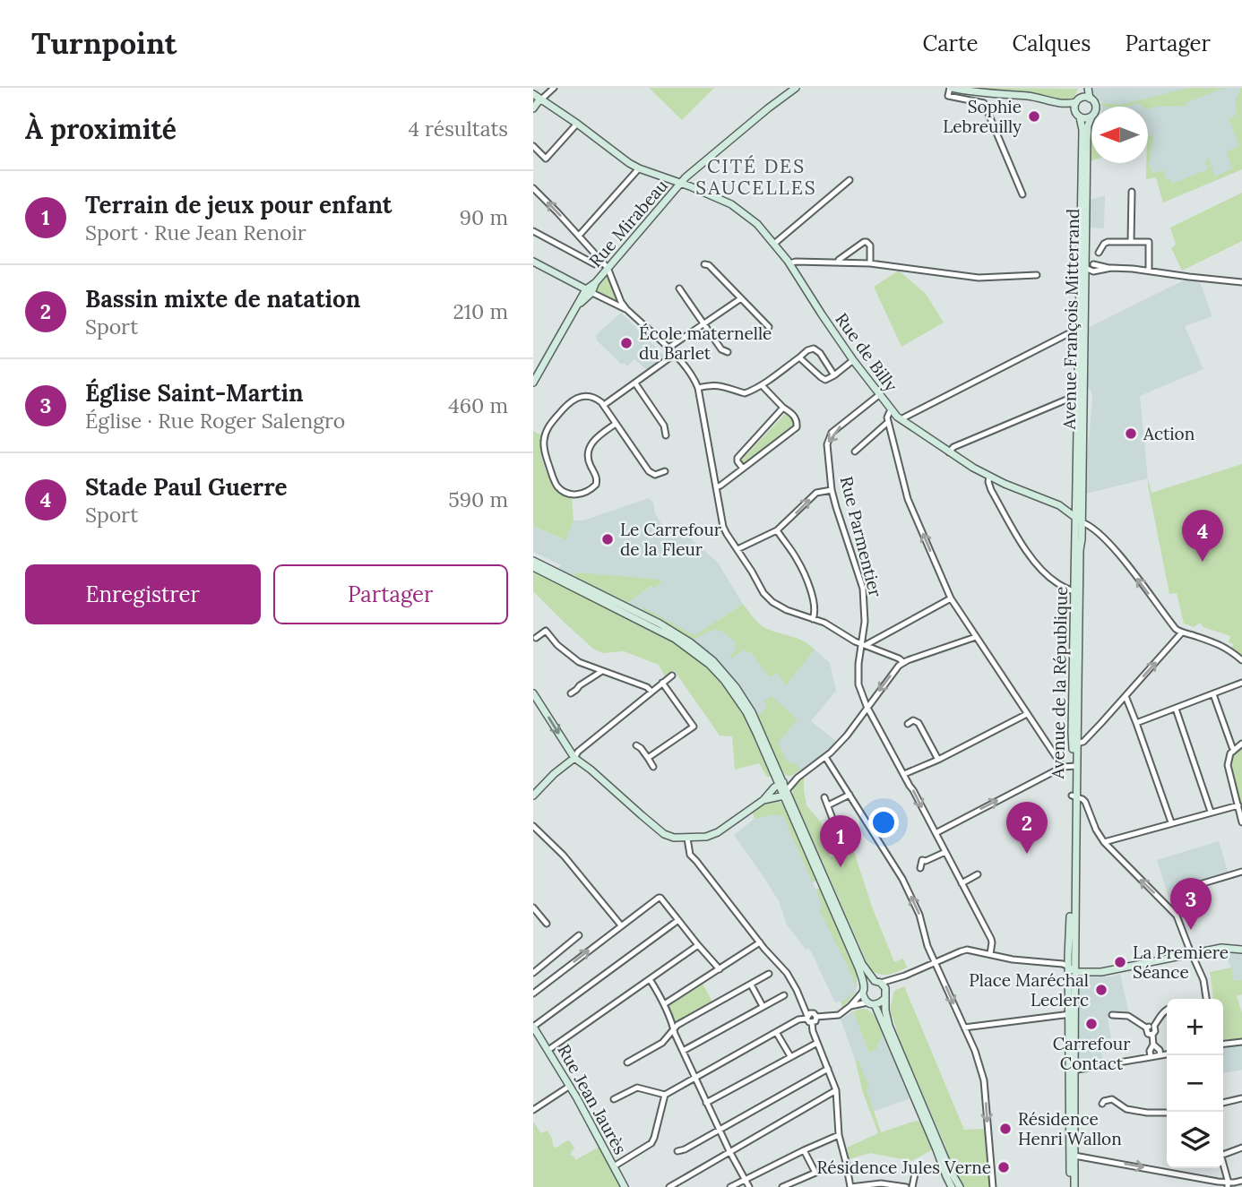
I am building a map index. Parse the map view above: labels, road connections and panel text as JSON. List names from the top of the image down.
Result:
{
  "streets": {
    "main road": [
      "Rue Mirabeau",
      "Avenue François Mitterrand",
      "Rue de Billy",
      "Avenue de la République",
      "Rue Jean Jaurès"
    ],
    "street": ["Rue Parmentier"]
  },
  "crossings": [
    ["Rue Mirabeau", "Rue de Billy"],
    ["Avenue François Mitterrand", "Rue de Billy"],
    ["Avenue François Mitterrand", "Avenue de la République"],
    ["Rue de Billy", "Rue Parmentier"],
    ["Rue de Billy", "Avenue de la République"]
  ],
  "districts": ["CITÉ DES SAUCELLES"],
  "places": [
    "Sophie Lebreuilly",
    "École maternelle du Barlet",
    "Action",
    "Le Carrefour de la Fleur",
    "La Premiere Séance",
    "Place Maréchal Leclerc",
    "Carrefour Contact",
    "Résidence Henri Wallon",
    "Résidence Jules Verne"
  ],
  "north": "left",
  "page": {
    "header": "Turnpoint",
    "nav": ["Carte", "Calques", "Partager"],
    "heading": ["À proximité", "4 résultats"],
    "list": [
      {
        "mark": "1",
        "name": "Terrain de jeux pour enfant",
        "note": "Sport · Rue Jean Renoir",
        "value": "90 m"
      },
      {
        "mark": "2",
        "name": "Bassin mixte de natation",
        "note": "Sport",
        "value": "210 m"
      },
      {
        "mark": "3",
        "name": "Église Saint-Martin",
        "note": "Église · Rue Roger Salengro",
        "value": "460 m"
      },
      {
        "mark": "4",
        "name": "Stade Paul Guerre",
        "note": "Sport",
        "value": "590 m"
      }
    ],
    "pins": [
      "4",
      "2",
      "1",
      "3"
    ],
    "buttons": ["Enregistrer", "Partager"],
    "map_buttons": ["+", "−"]
  }
}
